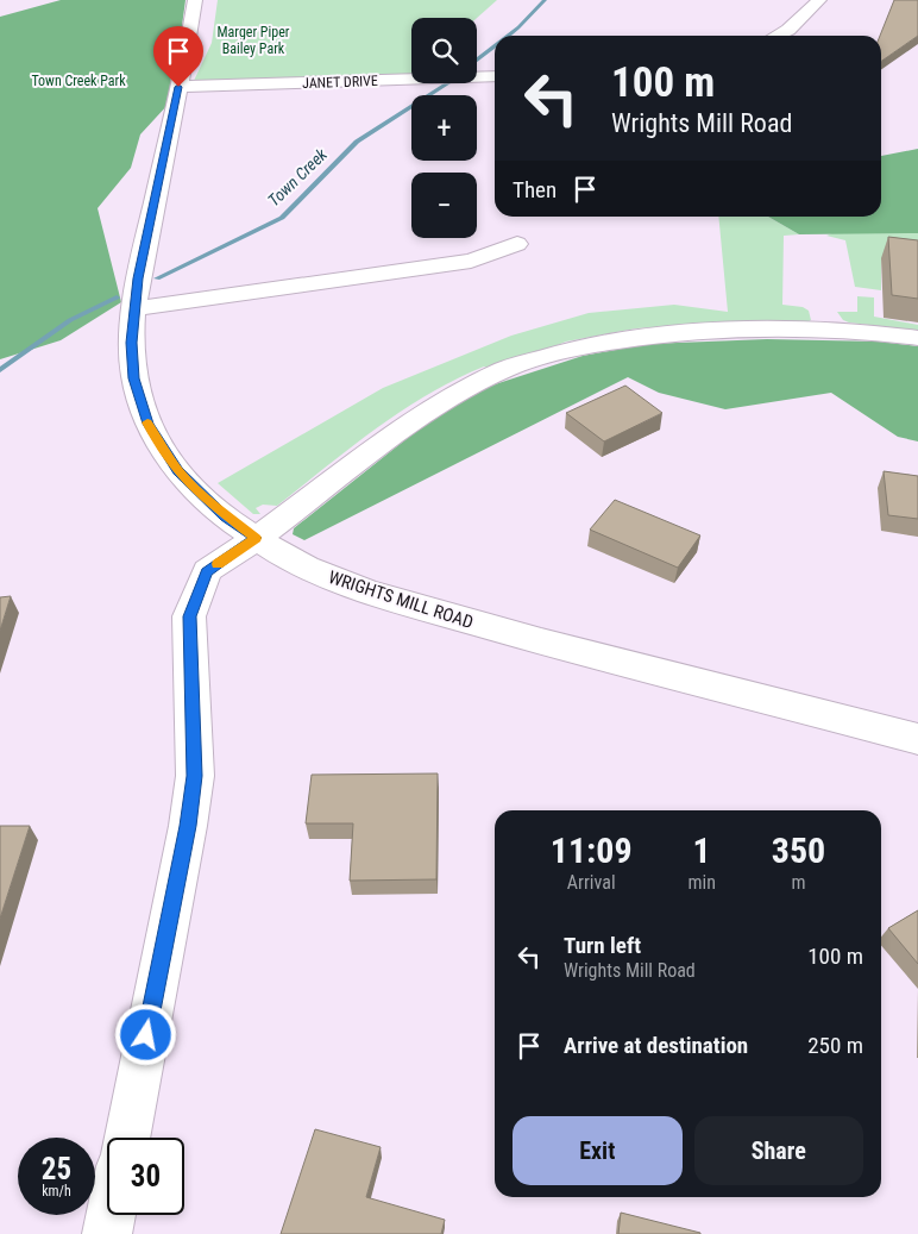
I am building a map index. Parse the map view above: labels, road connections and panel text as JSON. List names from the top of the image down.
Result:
{
  "streets": {
    "street": ["JANET DRIVE", "WRIGHTS MILL ROAD"]
  },
  "crossings": [
    ["JANET DRIVE", "WRIGHTS MILL ROAD"]
  ],
  "water": ["Town Creek"],
  "parks": ["Marger Piper Bailey Park", "Town Creek Park"],
  "page": {
    "map_buttons": ["+", "−"],
    "turn": ["100 m", "Wrights Mill Road"],
    "then": "Then",
    "eta": [
      "11:09",
      "Arrival",
      "1",
      "min",
      "350",
      "m"
    ],
    "list": [
      {
        "name": "Turn left",
        "note": "Wrights Mill Road",
        "value": "100 m"
      },
      {
        "name": "Arrive at destination",
        "value": "250 m"
      }
    ],
    "buttons": ["Exit", "Share"],
    "speed": "25 km/h",
    "limit": "30"
  }
}
